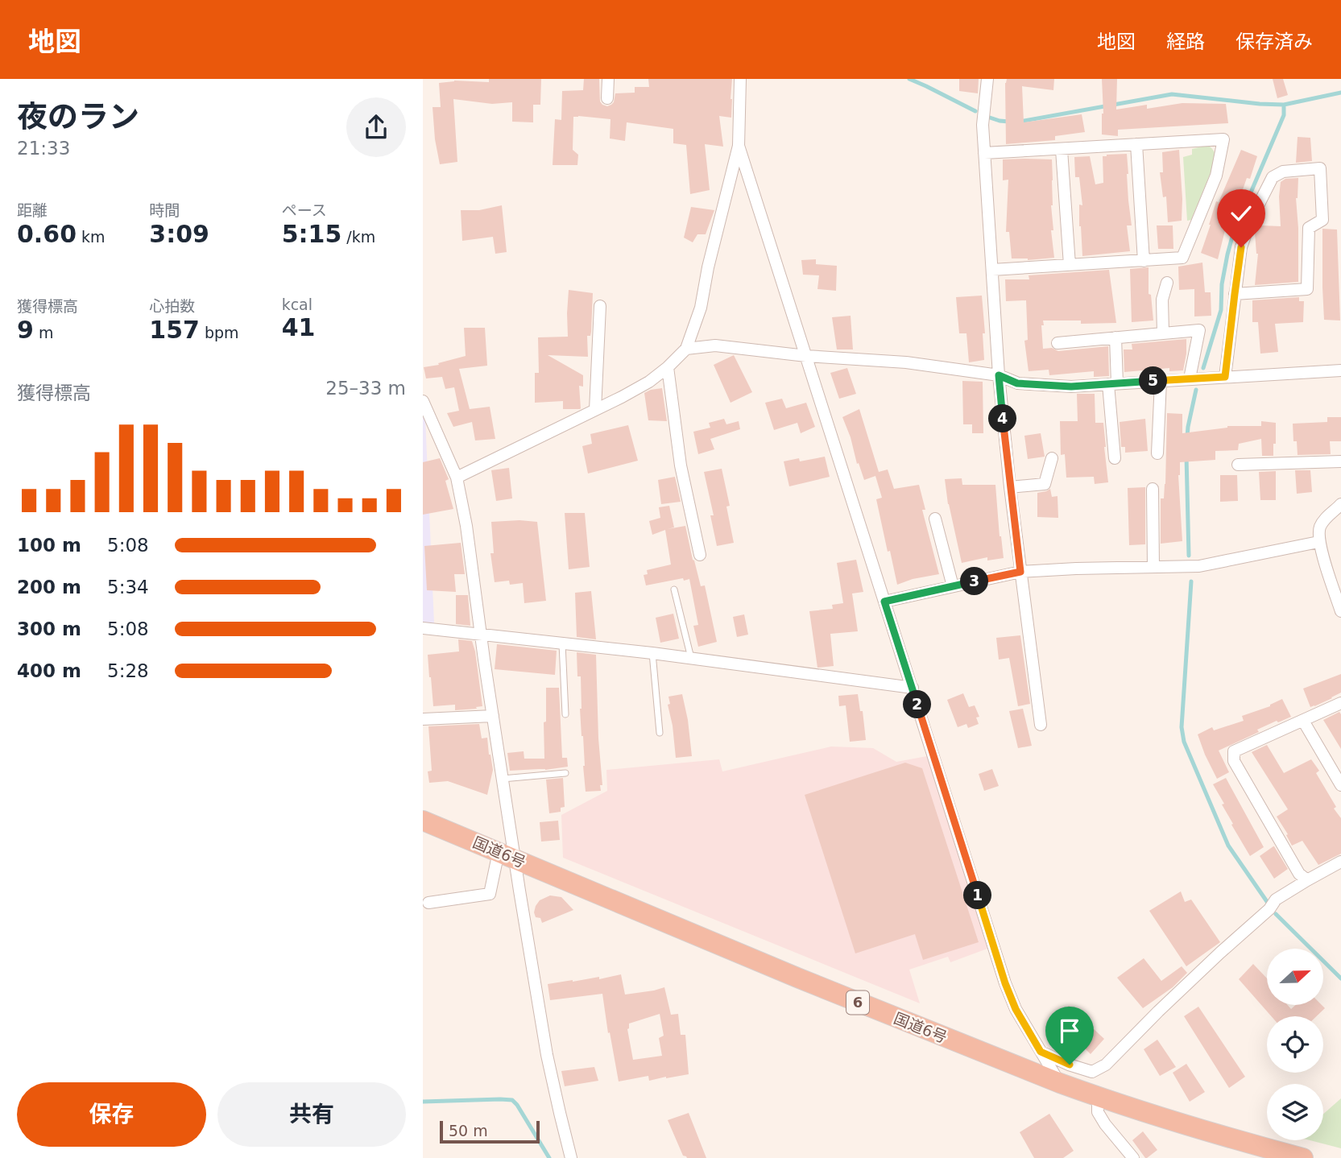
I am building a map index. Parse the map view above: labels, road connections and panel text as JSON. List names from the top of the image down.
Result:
{
  "streets": {
    "highway": ["国道6号", "6"]
  },
  "scale_bar": "50 m",
  "north": "right",
  "page": {
    "header": "地図",
    "nav": ["地図", "経路", "保存済み"],
    "heading": ["夜のラン", "21:33"],
    "stats": [
      ["距離", "0.60 km"],
      ["時間", "3:09"],
      ["ペース", "5:15 /km"],
      ["獲得標高", "9 m"],
      ["心拍数", "157 bpm"],
      ["kcal", "41"]
    ],
    "chart": ["獲得標高", "25–33 m"],
    "pins": [
      "5",
      "4",
      "3",
      "2",
      "1"
    ],
    "list": [
      {
        "name": "100 m",
        "note": "5:08"
      },
      {
        "name": "200 m",
        "note": "5:34"
      },
      {
        "name": "300 m",
        "note": "5:08"
      },
      {
        "name": "400 m",
        "note": "5:28"
      }
    ],
    "buttons": ["保存", "共有"],
    "scale": "50 m"
  }
}
